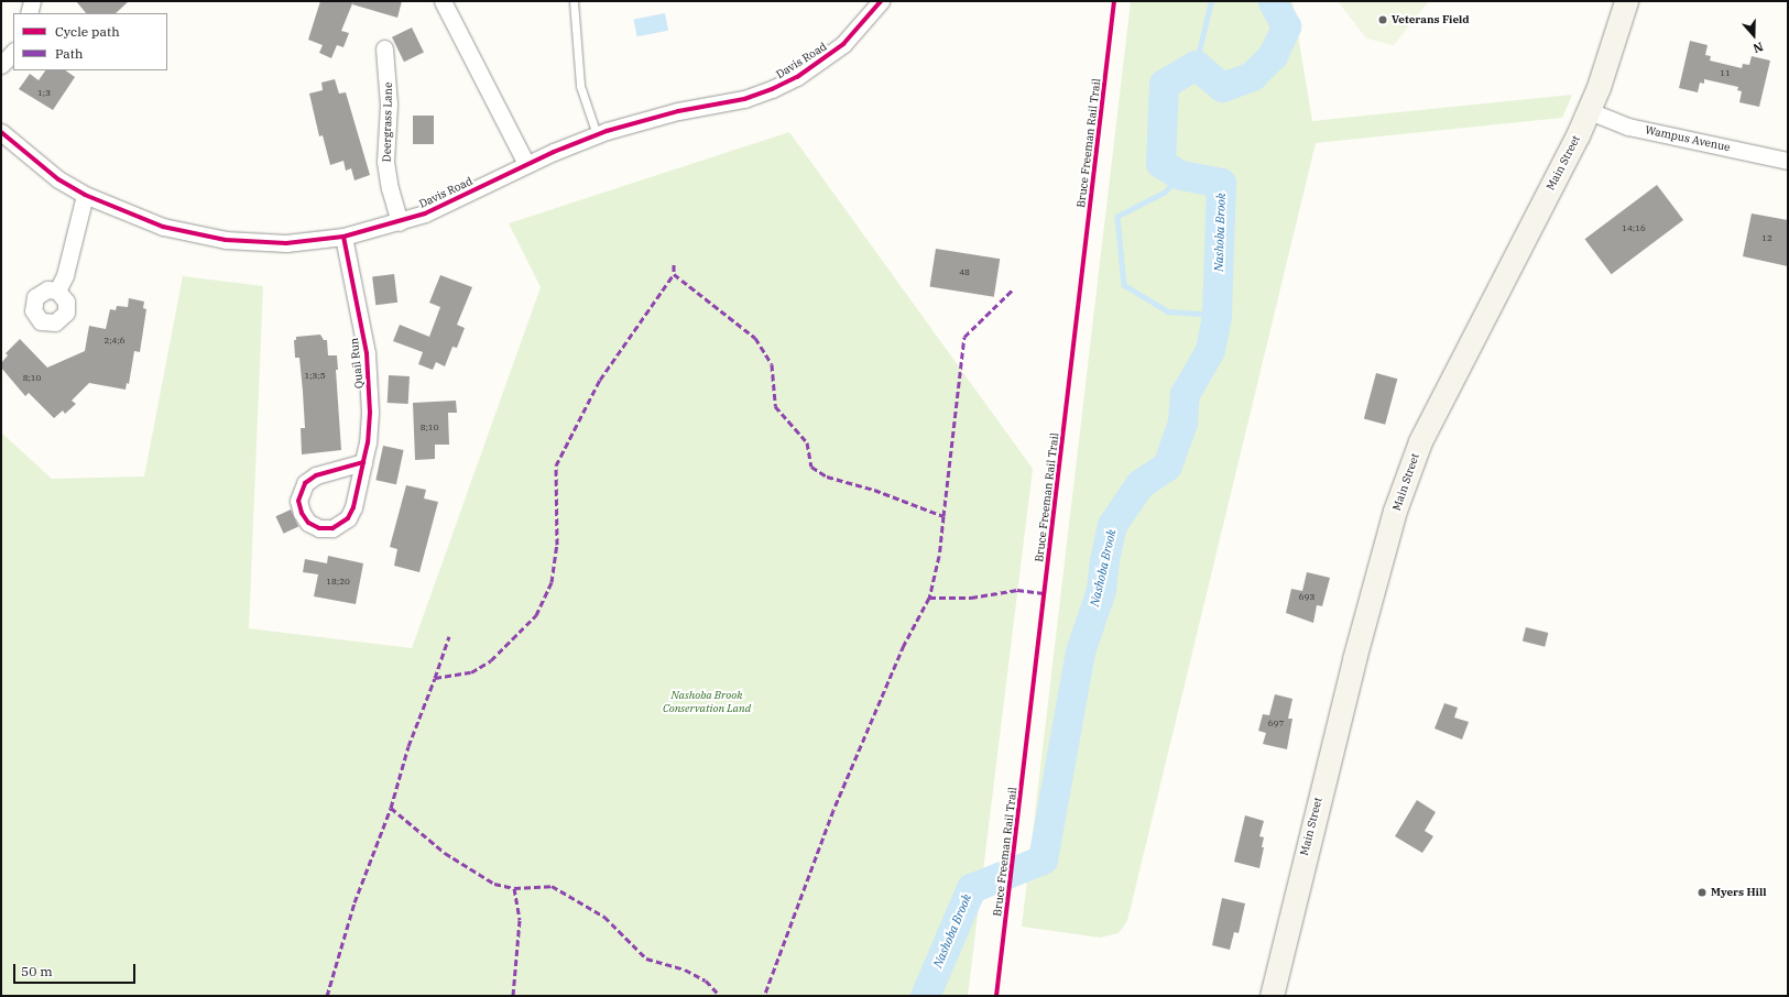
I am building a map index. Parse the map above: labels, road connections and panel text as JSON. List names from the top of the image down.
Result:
{
  "streets": {
    "main road": ["Main Street"],
    "street": [
      "Davis Road",
      "Deergrass Lane",
      "Wampus Avenue",
      "Quail Run"
    ],
    "cycle path": ["Bruce Freeman Rail Trail"]
  },
  "crossings": [
    ["Davis Road", "Deergrass Lane"],
    ["Davis Road", "Quail Run"],
    ["Wampus Avenue", "Main Street"]
  ],
  "water": ["Nashoba Brook"],
  "parks": ["Nashoba Brook Conservation Land"],
  "places": ["Veterans Field", "Myers Hill"],
  "house_numbers": [
    "11",
    "1;3",
    "14;16",
    "12",
    "48",
    "2;4;6",
    "1;3;5",
    "8;10",
    "8;10",
    "18;20",
    "693",
    "697"
  ],
  "legend": ["Cycle path", "Path"],
  "scale_bar": "50 m",
  "north": "bottom"
}
